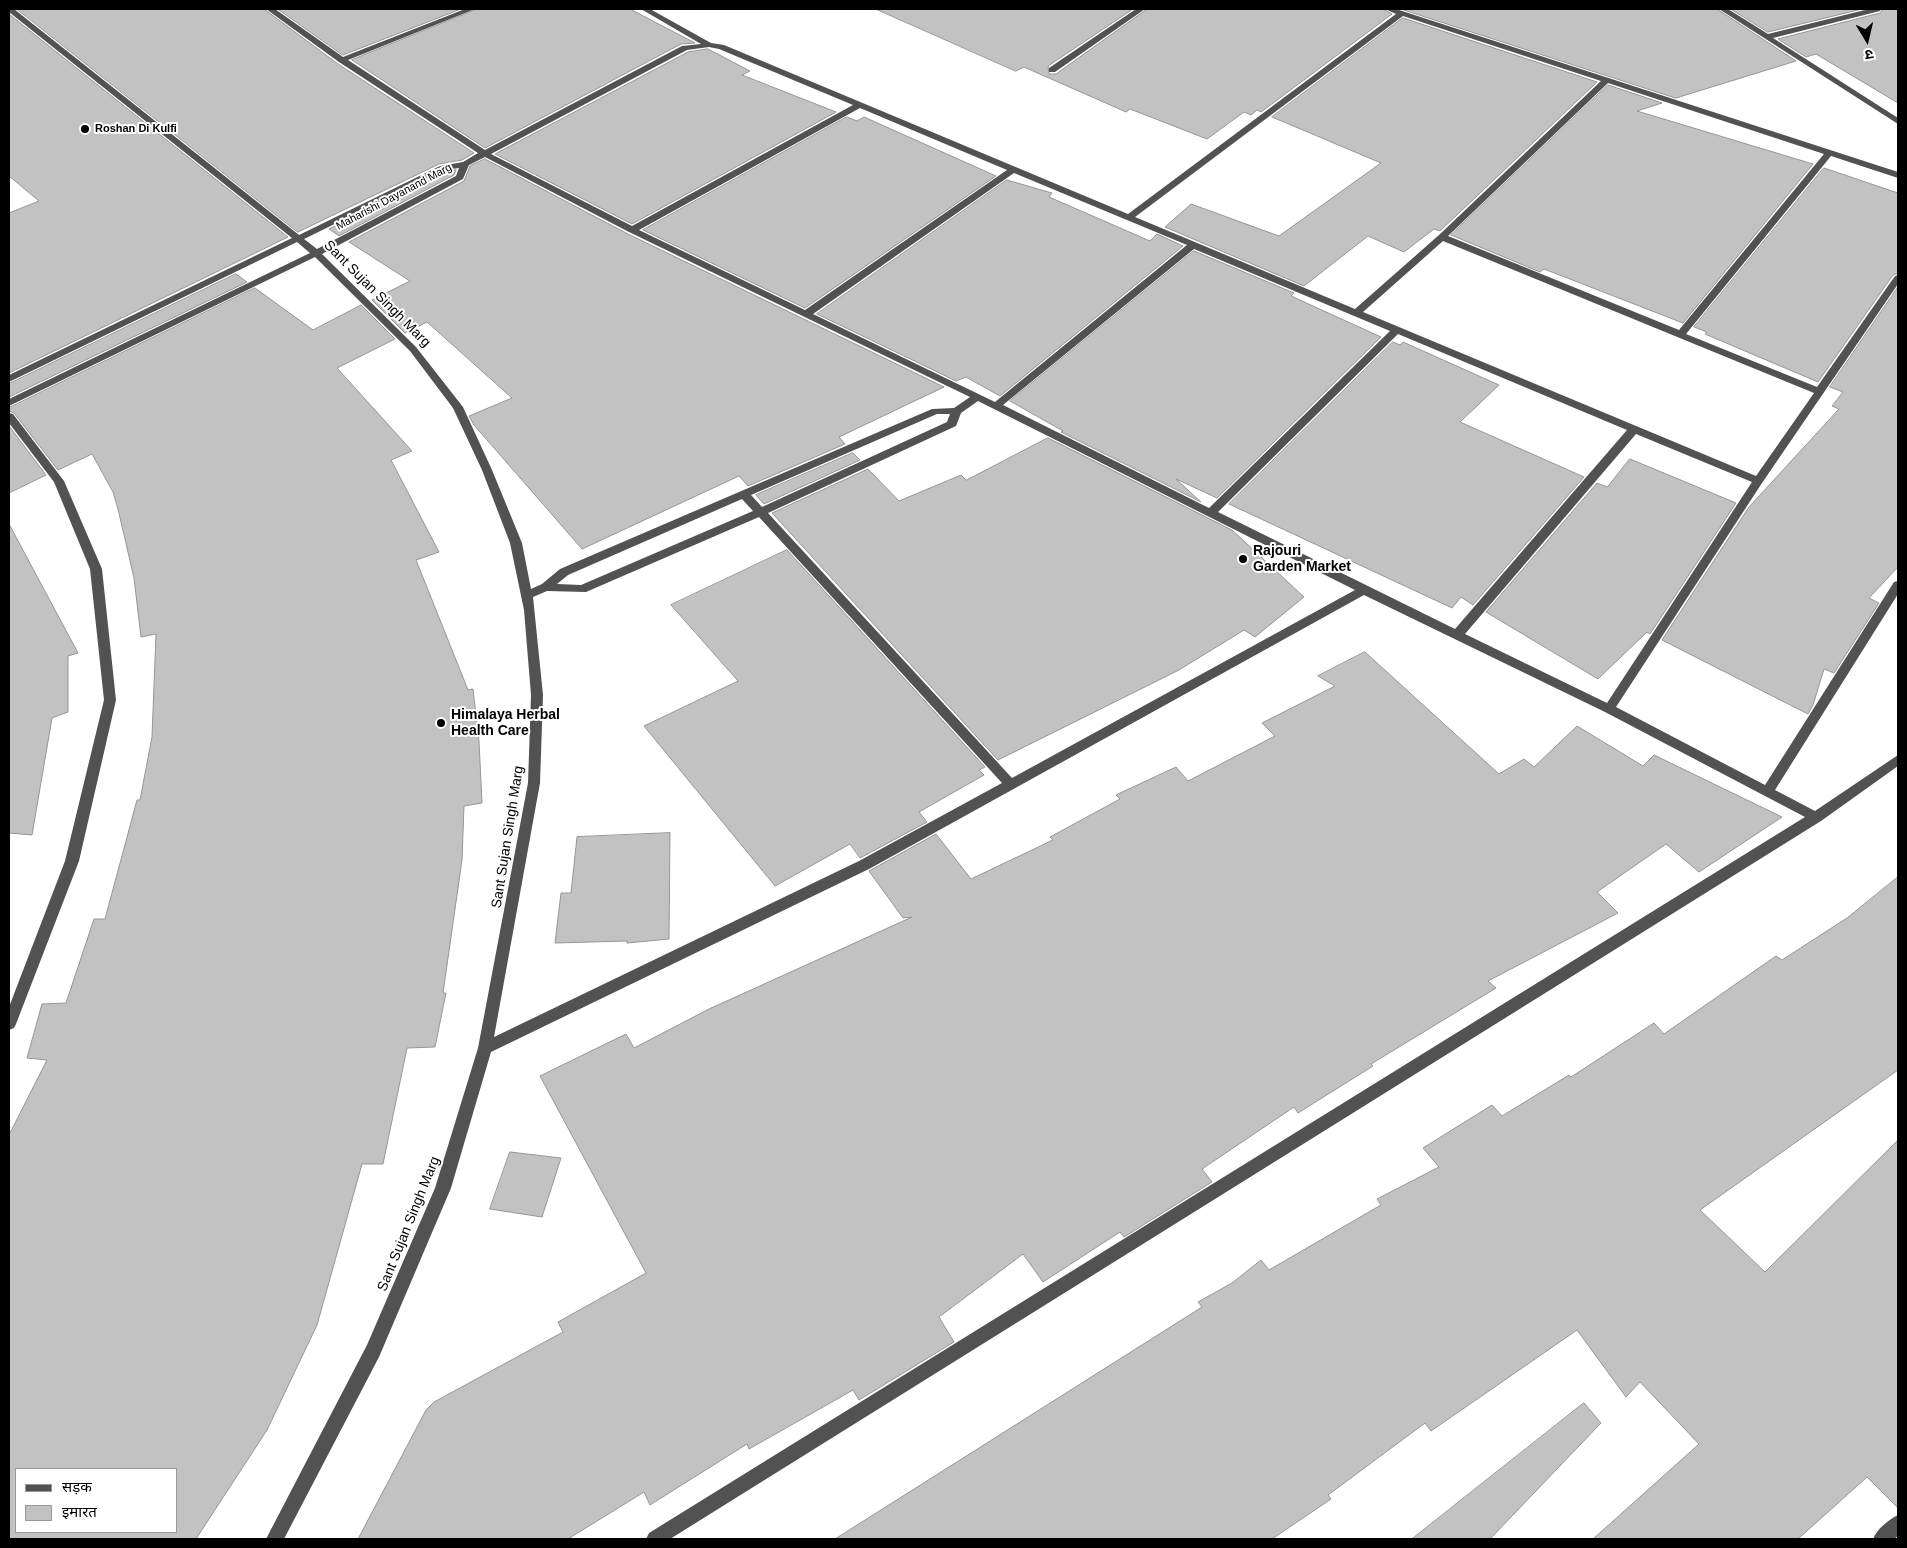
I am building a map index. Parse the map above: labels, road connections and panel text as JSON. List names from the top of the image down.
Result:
{
  "streets": {
    "street": ["Maharishi Dayanand Marg", "Sant Sujan Singh Marg"]
  },
  "crossings": [
    ["Maharishi Dayanand Marg", "Sant Sujan Singh Marg"]
  ],
  "places": ["Roshan Di Kulfi", "Rajouri Garden Market", "Himalaya Herbal Health Care"],
  "legend": ["सड़क", "इमारत"],
  "north": "bottom"
}
